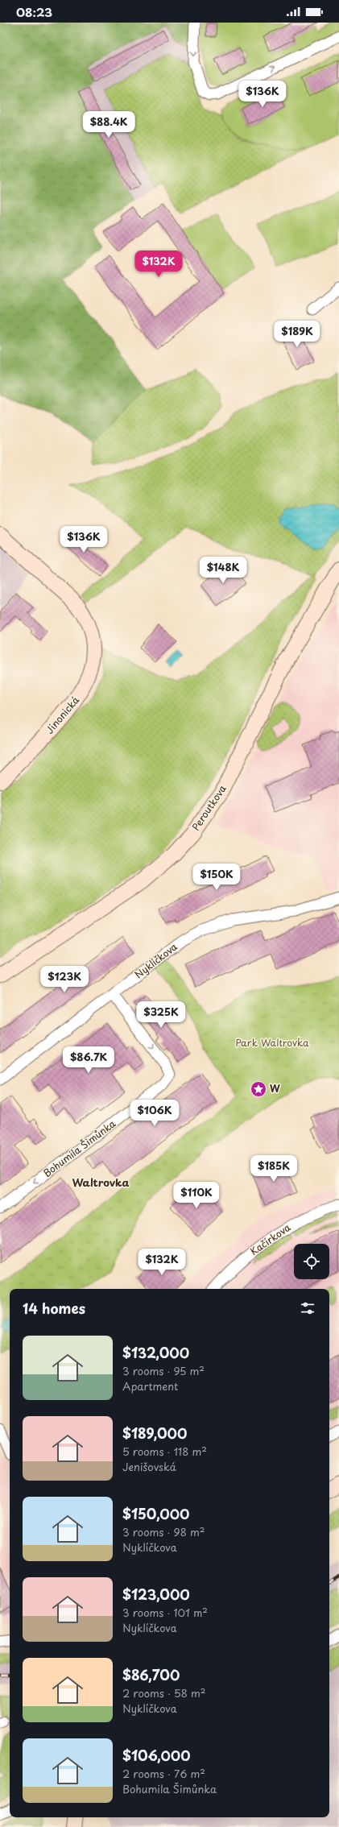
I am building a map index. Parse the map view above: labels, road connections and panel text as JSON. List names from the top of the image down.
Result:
{
  "streets": {
    "street": [
      "Jinonická",
      "Peroutkova",
      "Nyklíčkova",
      "Bohumila Šimůnka",
      "Kačírkova"
    ]
  },
  "crossings": [
    ["Nyklíčkova", "Bohumila Šimůnka"]
  ],
  "districts": ["Waltrovka"],
  "parks": ["Park Waltrovka"],
  "places": {
    "place": ["W"]
  },
  "page": {
    "status": "08:23",
    "price": [
      "$136K",
      "$88.4K",
      "$132K",
      "$189K",
      "$136K",
      "$148K",
      "$150K",
      "$123K",
      "$325K",
      "$86.7K",
      "$106K",
      "$185K",
      "$110K",
      "$132K"
    ],
    "heading": "14 homes",
    "list": [
      {
        "name": "$132,000",
        "note": "3 rooms · 95 m² · Apartment"
      },
      {
        "name": "$189,000",
        "note": "5 rooms · 118 m² · Jenišovská"
      },
      {
        "name": "$150,000",
        "note": "3 rooms · 98 m² · Nyklíčkova"
      },
      {
        "name": "$123,000",
        "note": "3 rooms · 101 m² · Nyklíčkova"
      },
      {
        "name": "$86,700",
        "note": "2 rooms · 58 m² · Nyklíčkova"
      },
      {
        "name": "$106,000",
        "note": "2 rooms · 76 m² · Bohumila Šimůnka"
      }
    ]
  }
}
